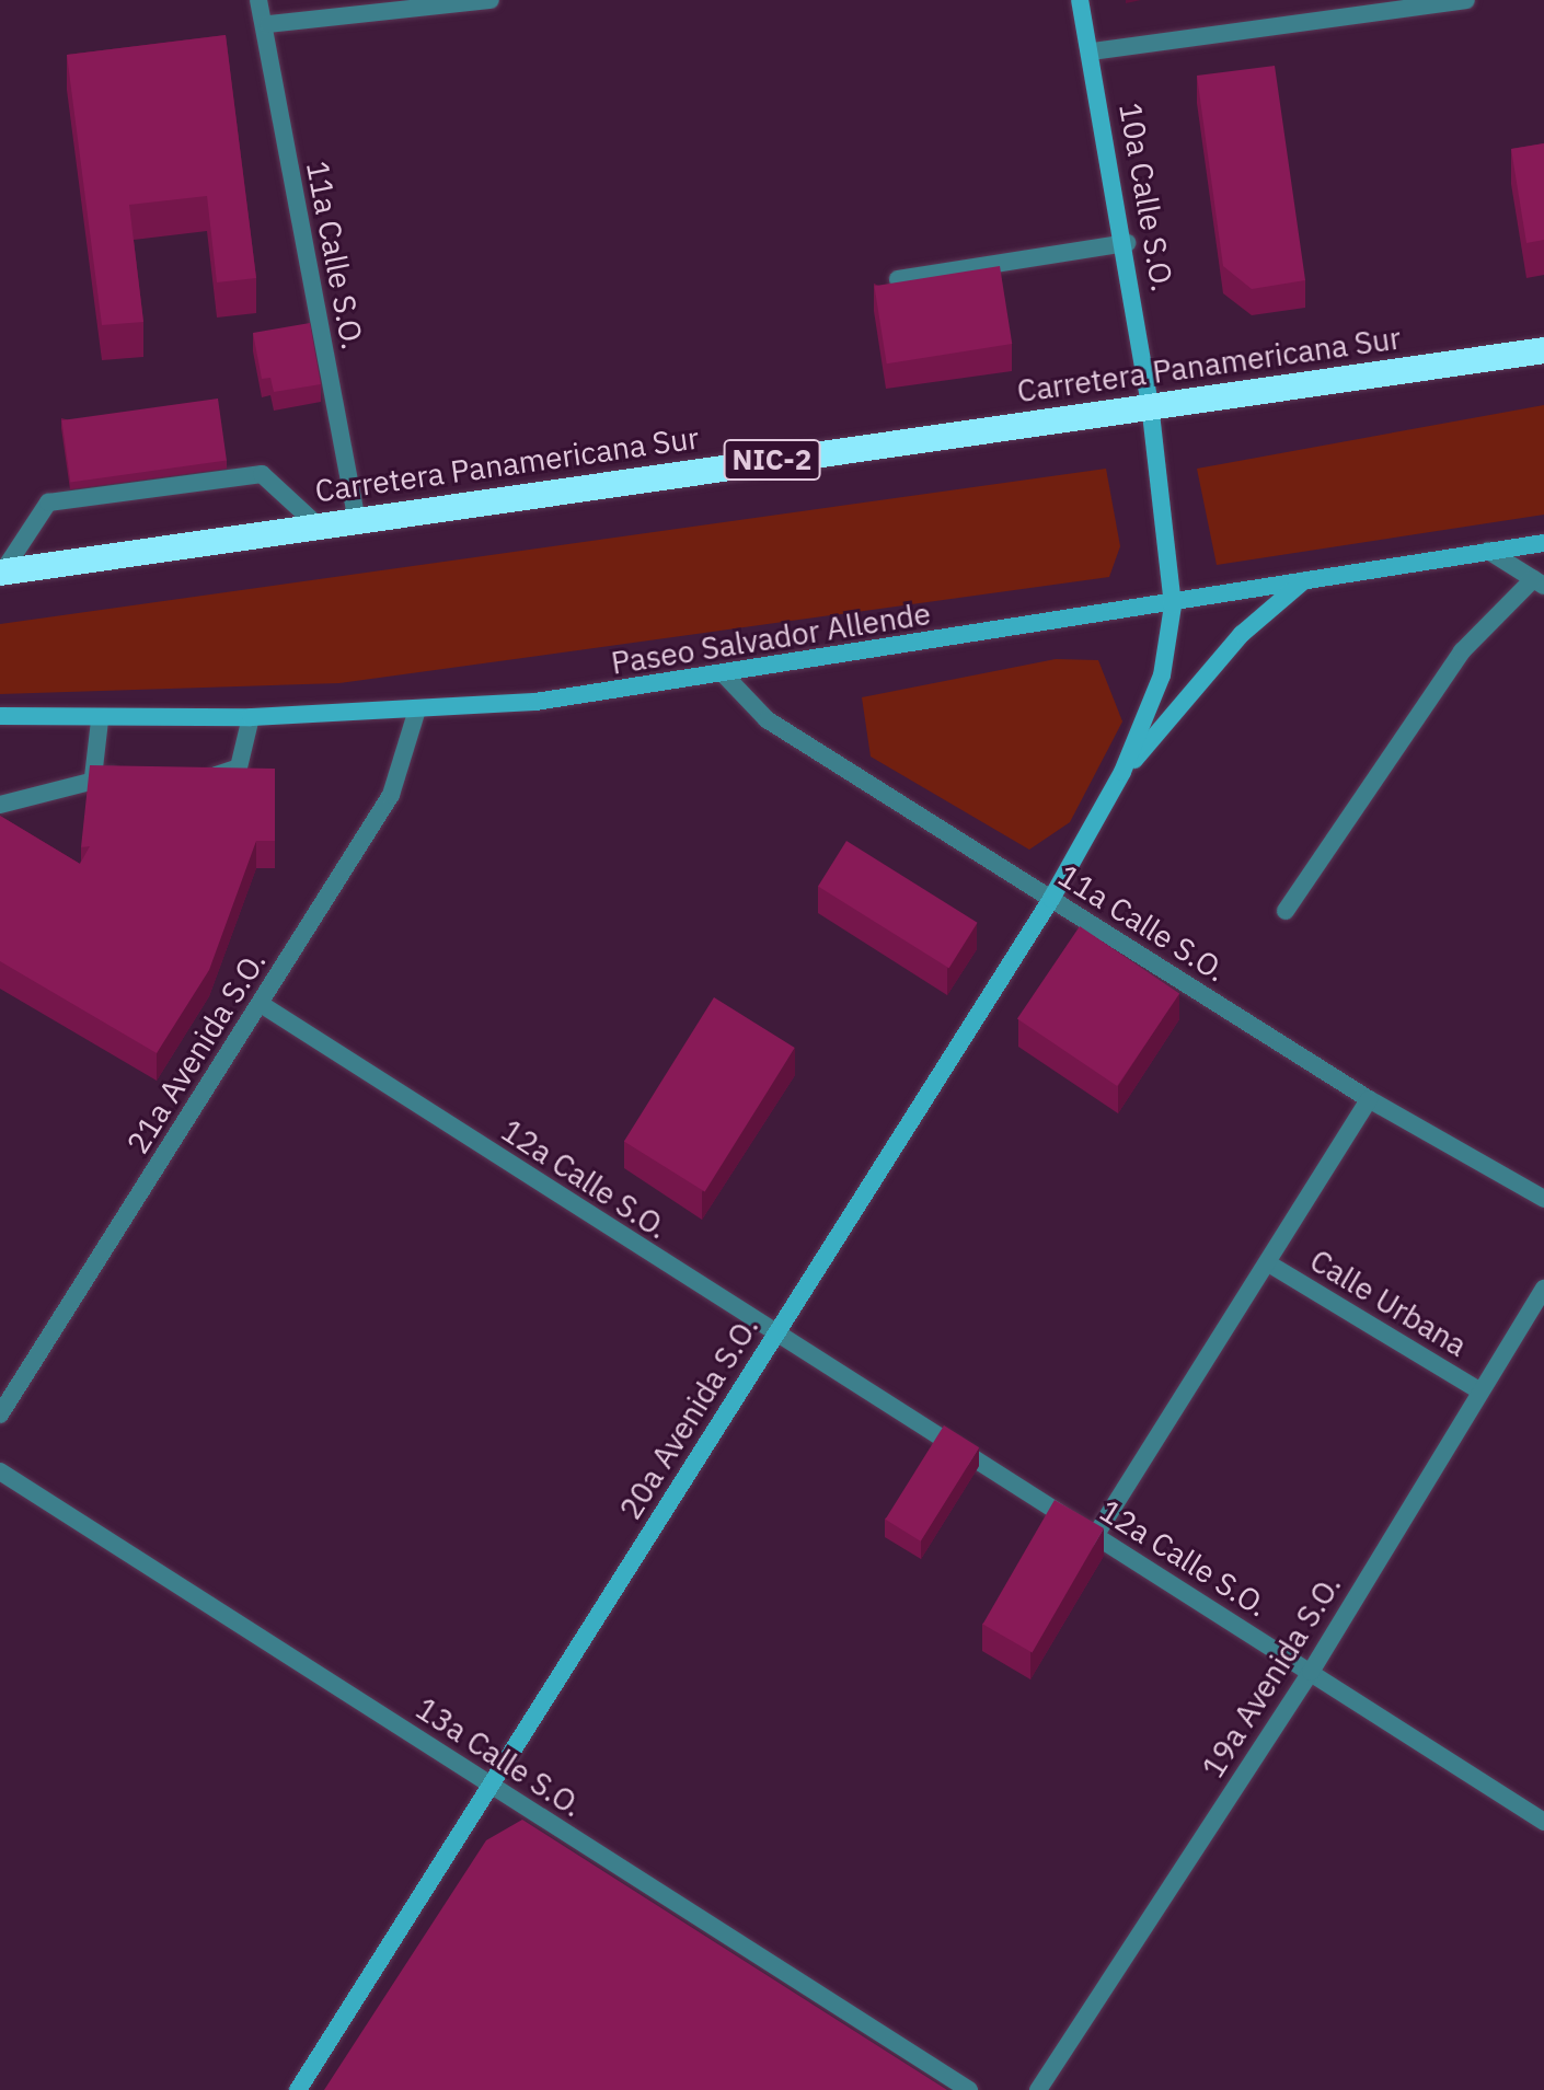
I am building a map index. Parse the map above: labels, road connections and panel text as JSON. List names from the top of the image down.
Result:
{
  "streets": {
    "highway": ["Carretera Panamericana Sur", "NIC-2"],
    "street": [
      "10a Calle S.O.",
      "11a Calle S.O.",
      "Paseo Salvador Allende",
      "21a Avenida S.O.",
      "12a Calle S.O.",
      "Calle Urbana",
      "20a Avenida S.O.",
      "19a Avenida S.O.",
      "13a Calle S.O."
    ]
  },
  "crossings": [
    ["10a Calle S.O.", "Carretera Panamericana Sur"],
    ["10a Calle S.O.", "Paseo Salvador Allende"],
    ["10a Calle S.O.", "20a Avenida S.O."],
    ["11a Calle S.O.", "Carretera Panamericana Sur"],
    ["11a Calle S.O.", "Paseo Salvador Allende"],
    ["11a Calle S.O.", "20a Avenida S.O."],
    ["Paseo Salvador Allende", "21a Avenida S.O."],
    ["21a Avenida S.O.", "12a Calle S.O."],
    ["12a Calle S.O.", "20a Avenida S.O."],
    ["12a Calle S.O.", "19a Avenida S.O."],
    ["Calle Urbana", "19a Avenida S.O."],
    ["20a Avenida S.O.", "13a Calle S.O."]
  ]
}
